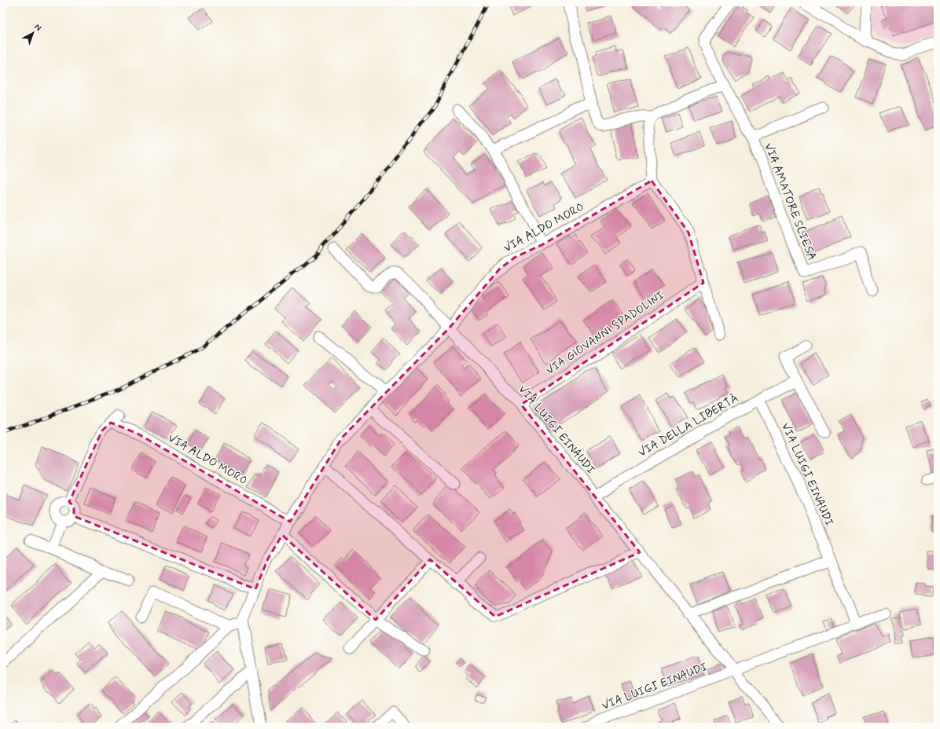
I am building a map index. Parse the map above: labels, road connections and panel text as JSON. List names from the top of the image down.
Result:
{
  "streets": {
    "street": [
      "VIA AMATORE SCIESA",
      "VIA ALDO MORO",
      "VIA GIOVANNI SPADOLINI",
      "VIA DELLA LIBERTÀ",
      "VIA LUIGI EINAUDI"
    ]
  },
  "crossings": [
    ["VIA ALDO MORO", "VIA LUIGI EINAUDI"],
    ["VIA GIOVANNI SPADOLINI", "VIA LUIGI EINAUDI"],
    ["VIA DELLA LIBERTÀ", "VIA LUIGI EINAUDI"]
  ],
  "north": "top right"
}
